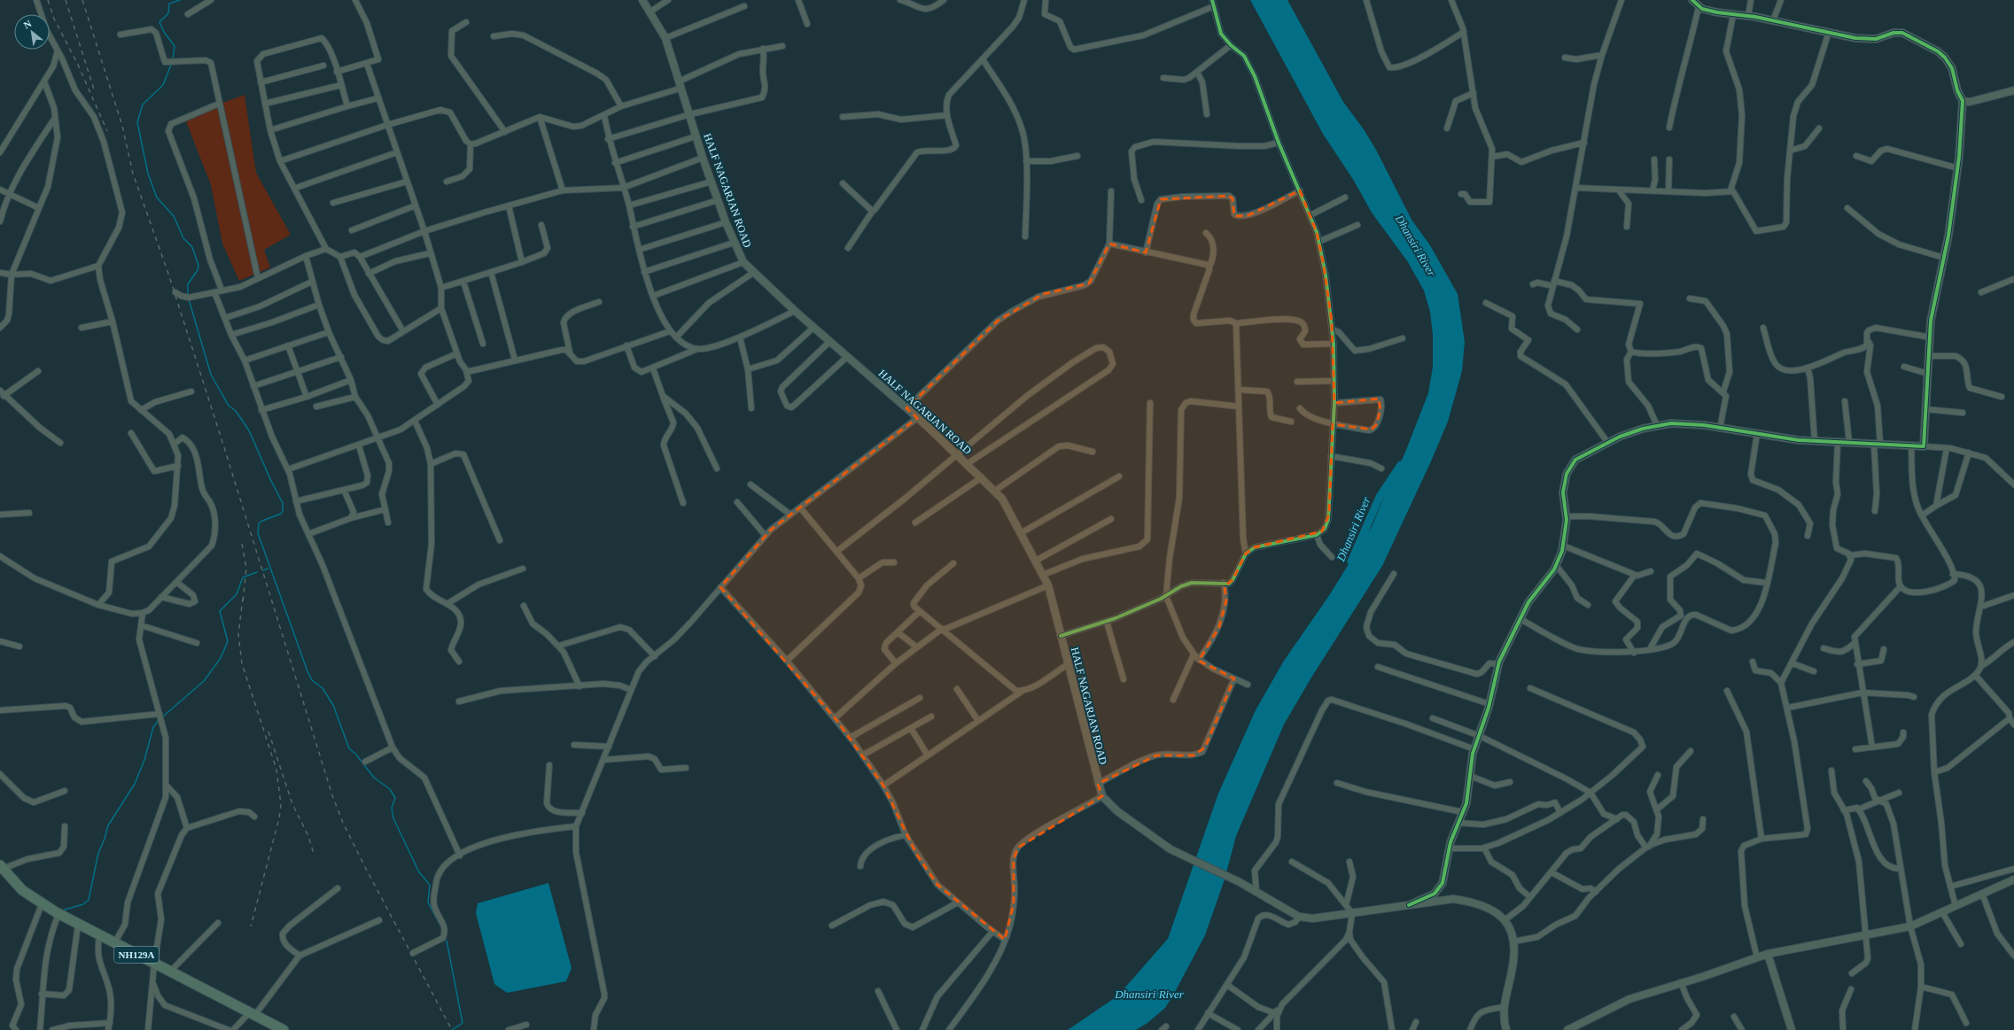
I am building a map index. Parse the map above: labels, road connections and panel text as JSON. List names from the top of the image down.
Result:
{
  "streets": {
    "highway": ["NH129A"],
    "main road": ["HALF NAGARJAN ROAD"]
  },
  "water": ["Dhansiri River"],
  "north": "top left"
}
